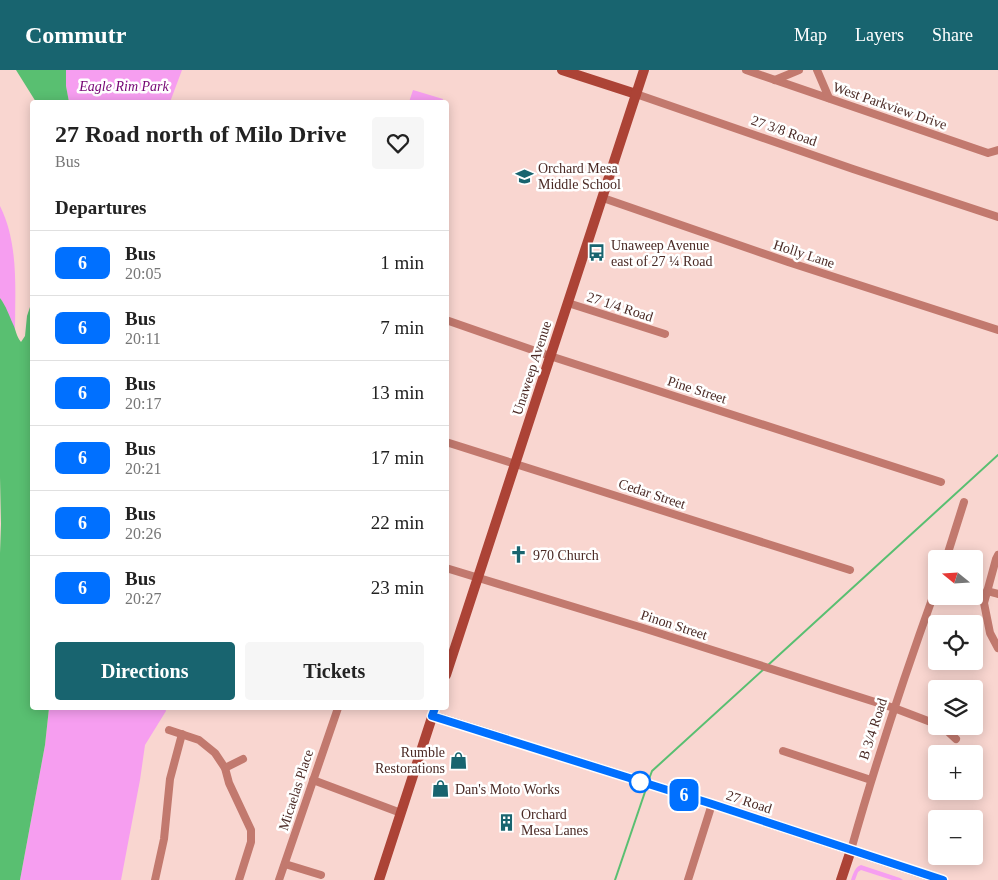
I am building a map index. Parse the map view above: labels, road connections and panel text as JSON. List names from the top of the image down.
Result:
{
  "streets": {
    "main road": [
      "27 3/8 Road",
      "Unaweep Avenue",
      "B 3/4 Road",
      "27 Road"
    ],
    "street": [
      "West Parkview Drive",
      "Holly Lane",
      "27 1/4 Road",
      "Pine Street",
      "Cedar Street",
      "Pinon Street",
      "Micaelas Place"
    ]
  },
  "crossings": [
    ["27 3/8 Road", "Unaweep Avenue"],
    ["Holly Lane", "Unaweep Avenue"],
    ["27 1/4 Road", "Unaweep Avenue"],
    ["Unaweep Avenue", "Pine Street"],
    ["Unaweep Avenue", "Cedar Street"],
    ["Unaweep Avenue", "Pinon Street"],
    ["Pinon Street", "B 3/4 Road"],
    ["B 3/4 Road", "27 Road"]
  ],
  "parks": ["Eagle Rim Park"],
  "places": {
    "school or university": ["Orchard Mesa Middle School"],
    "bus stop": ["Unaweep Avenue east of 27 ¼ Road"],
    "church": ["970 Church"],
    "shop": ["Rumble Restorations", "Dan's Moto Works"],
    "building": ["Orchard Mesa Lanes"]
  },
  "lines": ["bus line 6"],
  "north": "left",
  "page": {
    "header": "Commutr",
    "nav": ["Map", "Layers", "Share"],
    "on_map": "6",
    "heading": [
      ["27 Road north of Milo Drive", "Bus"],
      "Departures"
    ],
    "list": [
      {
        "mark": "6",
        "name": "Bus",
        "note": "20:05",
        "value": "1 min"
      },
      {
        "mark": "6",
        "name": "Bus",
        "note": "20:11",
        "value": "7 min"
      },
      {
        "mark": "6",
        "name": "Bus",
        "note": "20:17",
        "value": "13 min"
      },
      {
        "mark": "6",
        "name": "Bus",
        "note": "20:21",
        "value": "17 min"
      },
      {
        "mark": "6",
        "name": "Bus",
        "note": "20:26",
        "value": "22 min"
      },
      {
        "mark": "6",
        "name": "Bus",
        "note": "20:27",
        "value": "23 min"
      }
    ],
    "map_buttons": ["+", "−"],
    "buttons": ["Directions", "Tickets"]
  }
}
